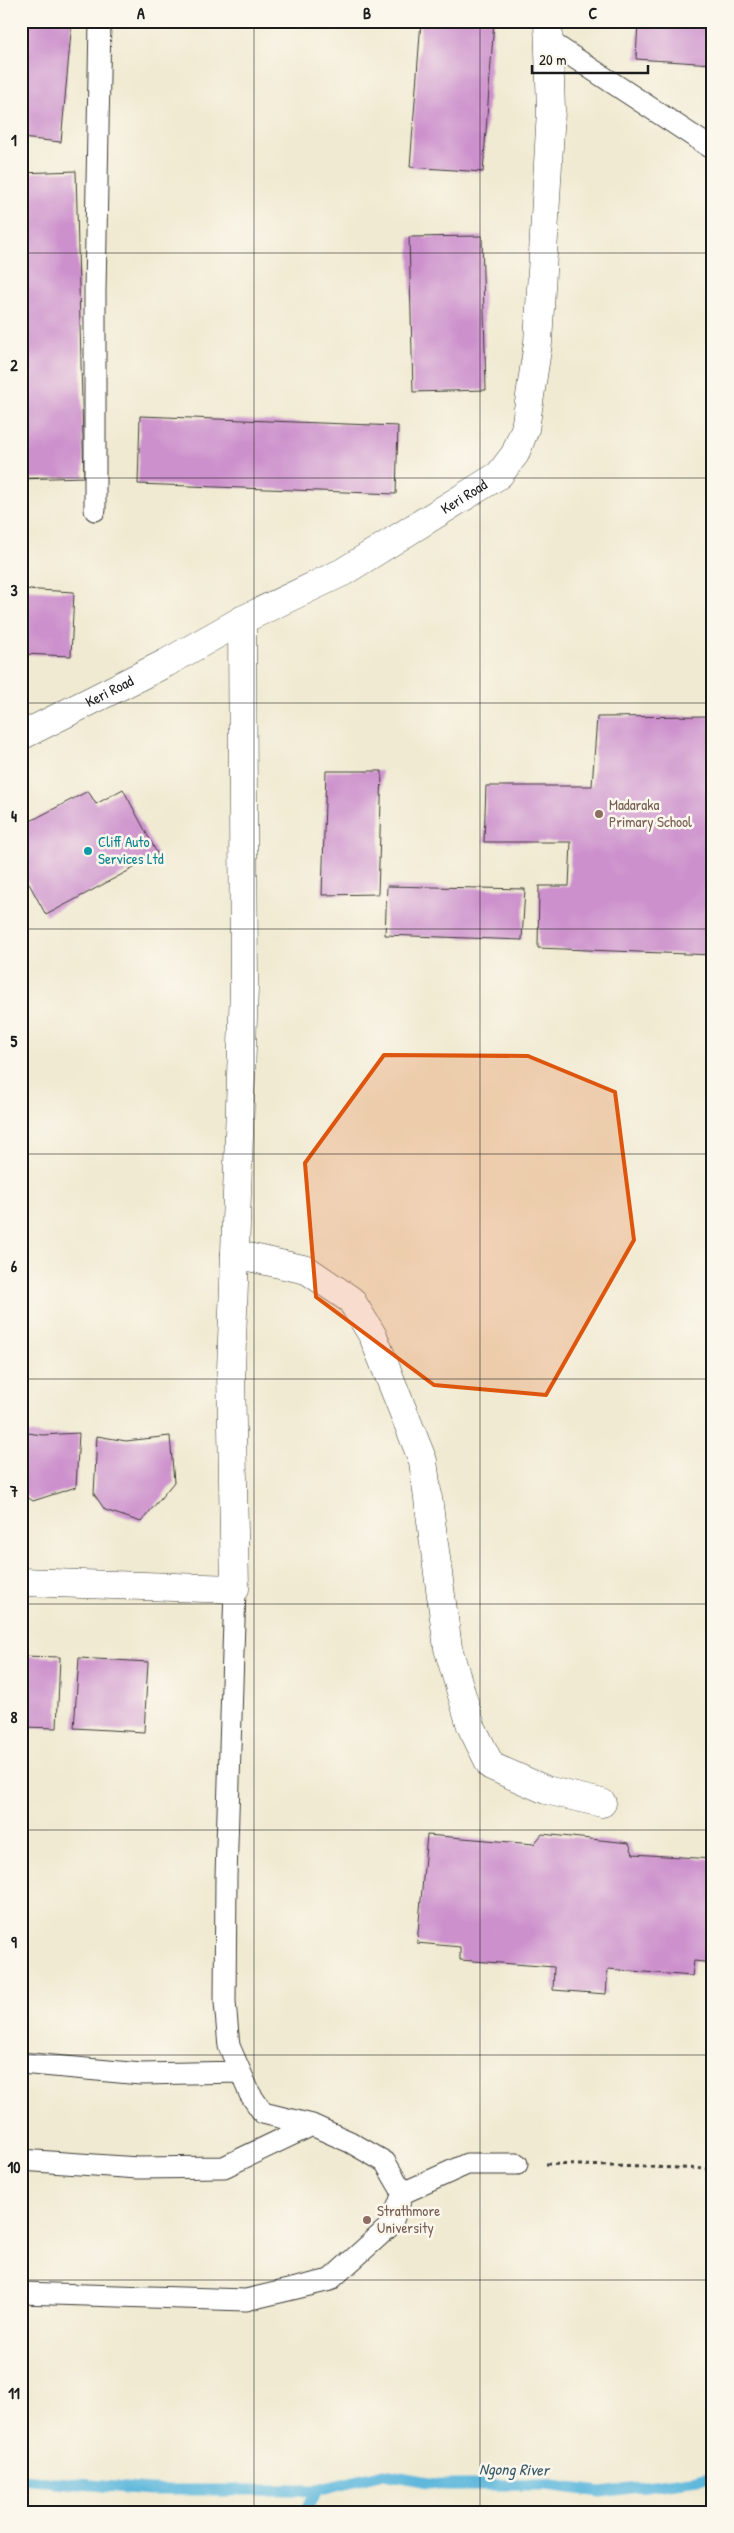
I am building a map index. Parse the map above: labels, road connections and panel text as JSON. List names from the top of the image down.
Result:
{
  "streets": {
    "street": ["Keri Road"]
  },
  "water": ["Ngong River"],
  "places": ["Madaraka Primary School", "Cliff Auto Services Ltd", "Strathmore University"],
  "scale_bar": "20 m",
  "grid": {
    "columns": ["A", "B", "C"],
    "rows": [
      "1",
      "2",
      "3",
      "4",
      "5",
      "6",
      "7",
      "8",
      "9",
      "10",
      "11"
    ]
  }
}
